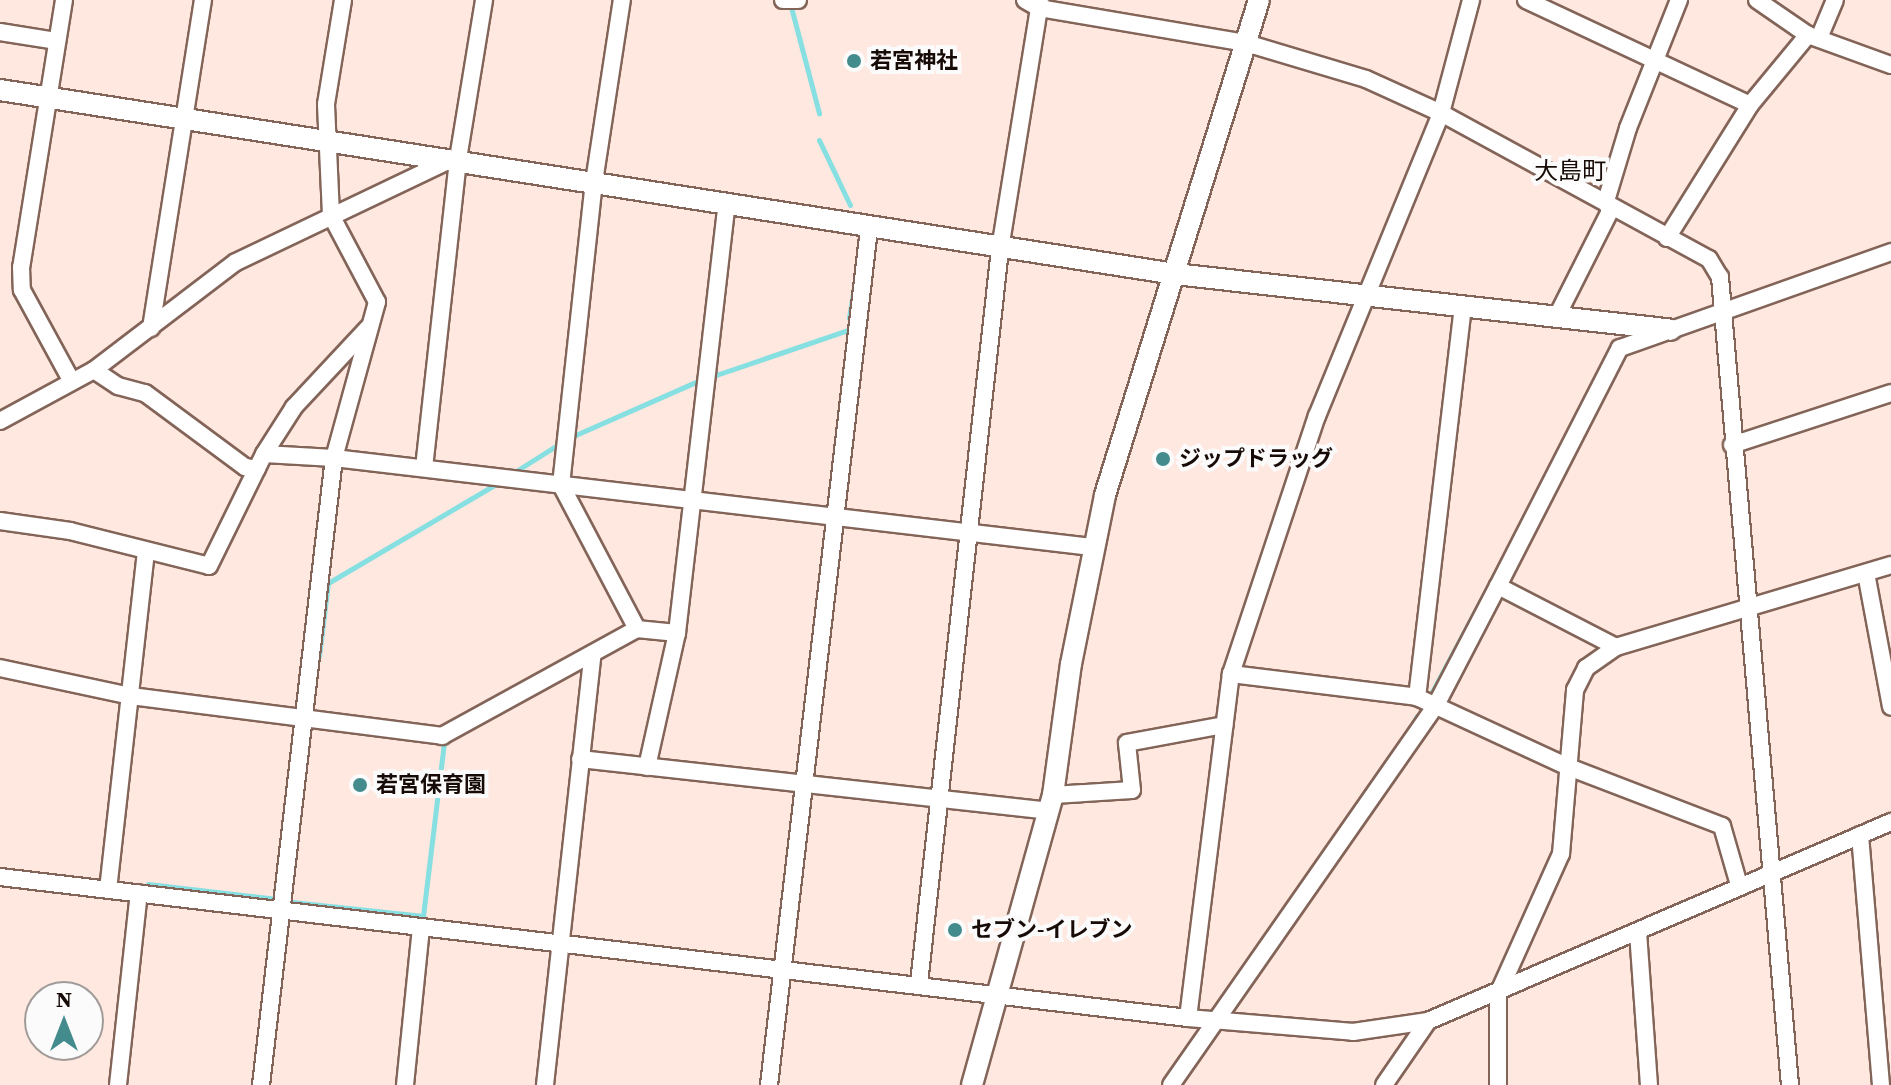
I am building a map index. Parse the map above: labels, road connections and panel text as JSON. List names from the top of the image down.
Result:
{
  "districts": ["大島町"],
  "places": [
    "若宮神社",
    "ジップドラッグ",
    "若宮保育園",
    "セブン-イレブン"
  ],
  "north": "top"
}
